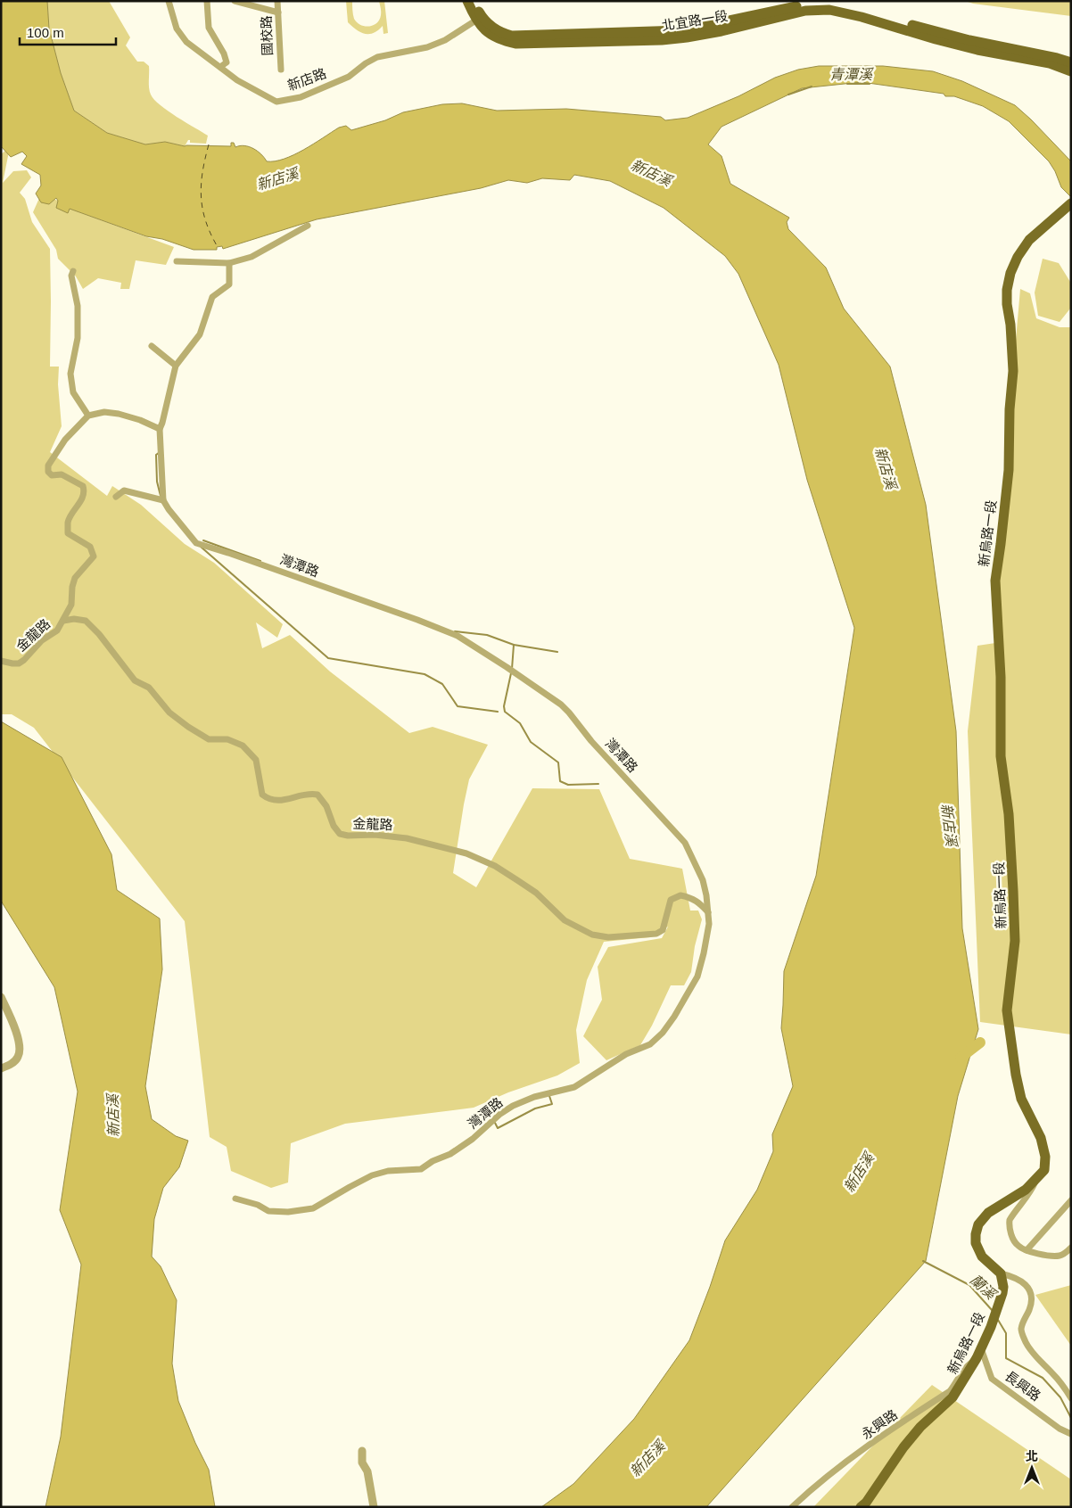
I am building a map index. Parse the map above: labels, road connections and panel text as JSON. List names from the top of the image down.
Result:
{
  "streets": {
    "main road": ["北宜路一段", "新烏路一段"],
    "street": [
      "國校路",
      "新店路",
      "灣潭路",
      "金龍路",
      "長興路",
      "永興路"
    ]
  },
  "crossings": [
    ["北宜路一段", "新店路"],
    ["新烏路一段", "長興路"],
    ["新烏路一段", "永興路"],
    ["灣潭路", "金龍路"]
  ],
  "water": ["青潭溪", "新店溪", "蘭溪"],
  "scale_bar": "100 m",
  "north": "top"
}
